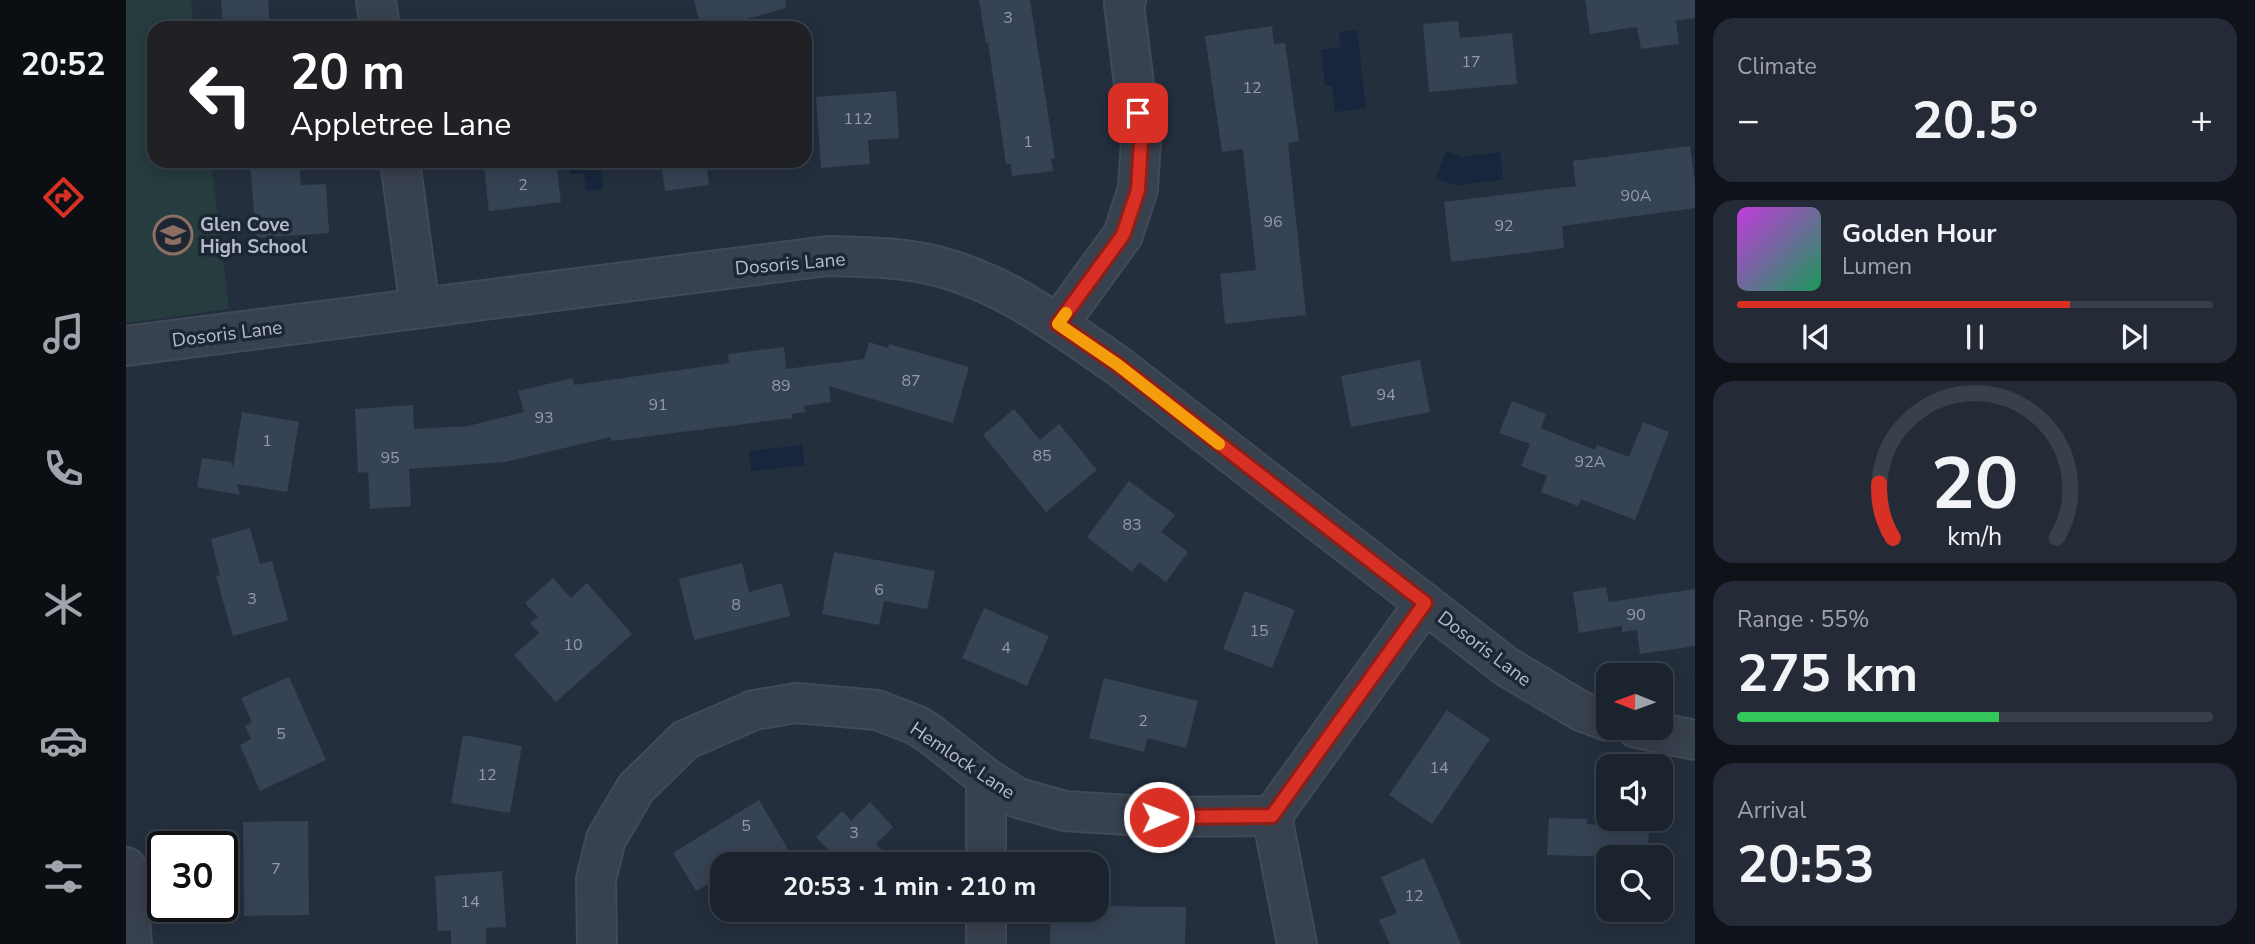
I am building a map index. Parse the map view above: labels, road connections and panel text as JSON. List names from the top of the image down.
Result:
{
  "streets": {
    "street": ["Dosoris Lane", "Hemlock Lane"]
  },
  "places": {
    "school or university": ["Glen Cove High School"]
  },
  "house_numbers": [
    "3",
    "17",
    "12",
    "112",
    "1",
    "2",
    "90A",
    "96",
    "92",
    "87",
    "89",
    "94",
    "91",
    "93",
    "1",
    "85",
    "95",
    "92A",
    "83",
    "6",
    "3",
    "8",
    "90",
    "15",
    "10",
    "4",
    "2",
    "5",
    "14",
    "12",
    "5",
    "3",
    "7",
    "12",
    "14"
  ],
  "north": "left",
  "page": {
    "tabs": "20:52",
    "tile": [
      "Climate",
      ["Range · 55%", "275 km"],
      ["Arrival", "20:53"]
    ],
    "turn": ["20 m", "Appletree Lane"],
    "heat": ["−", "20.5°", "+"],
    "song": ["Golden Hour", "Lumen"],
    "limit": "30",
    "trip": "20:53 · 1 min · 210 m",
    "gauge": ["20", "km/h"]
  }
}
